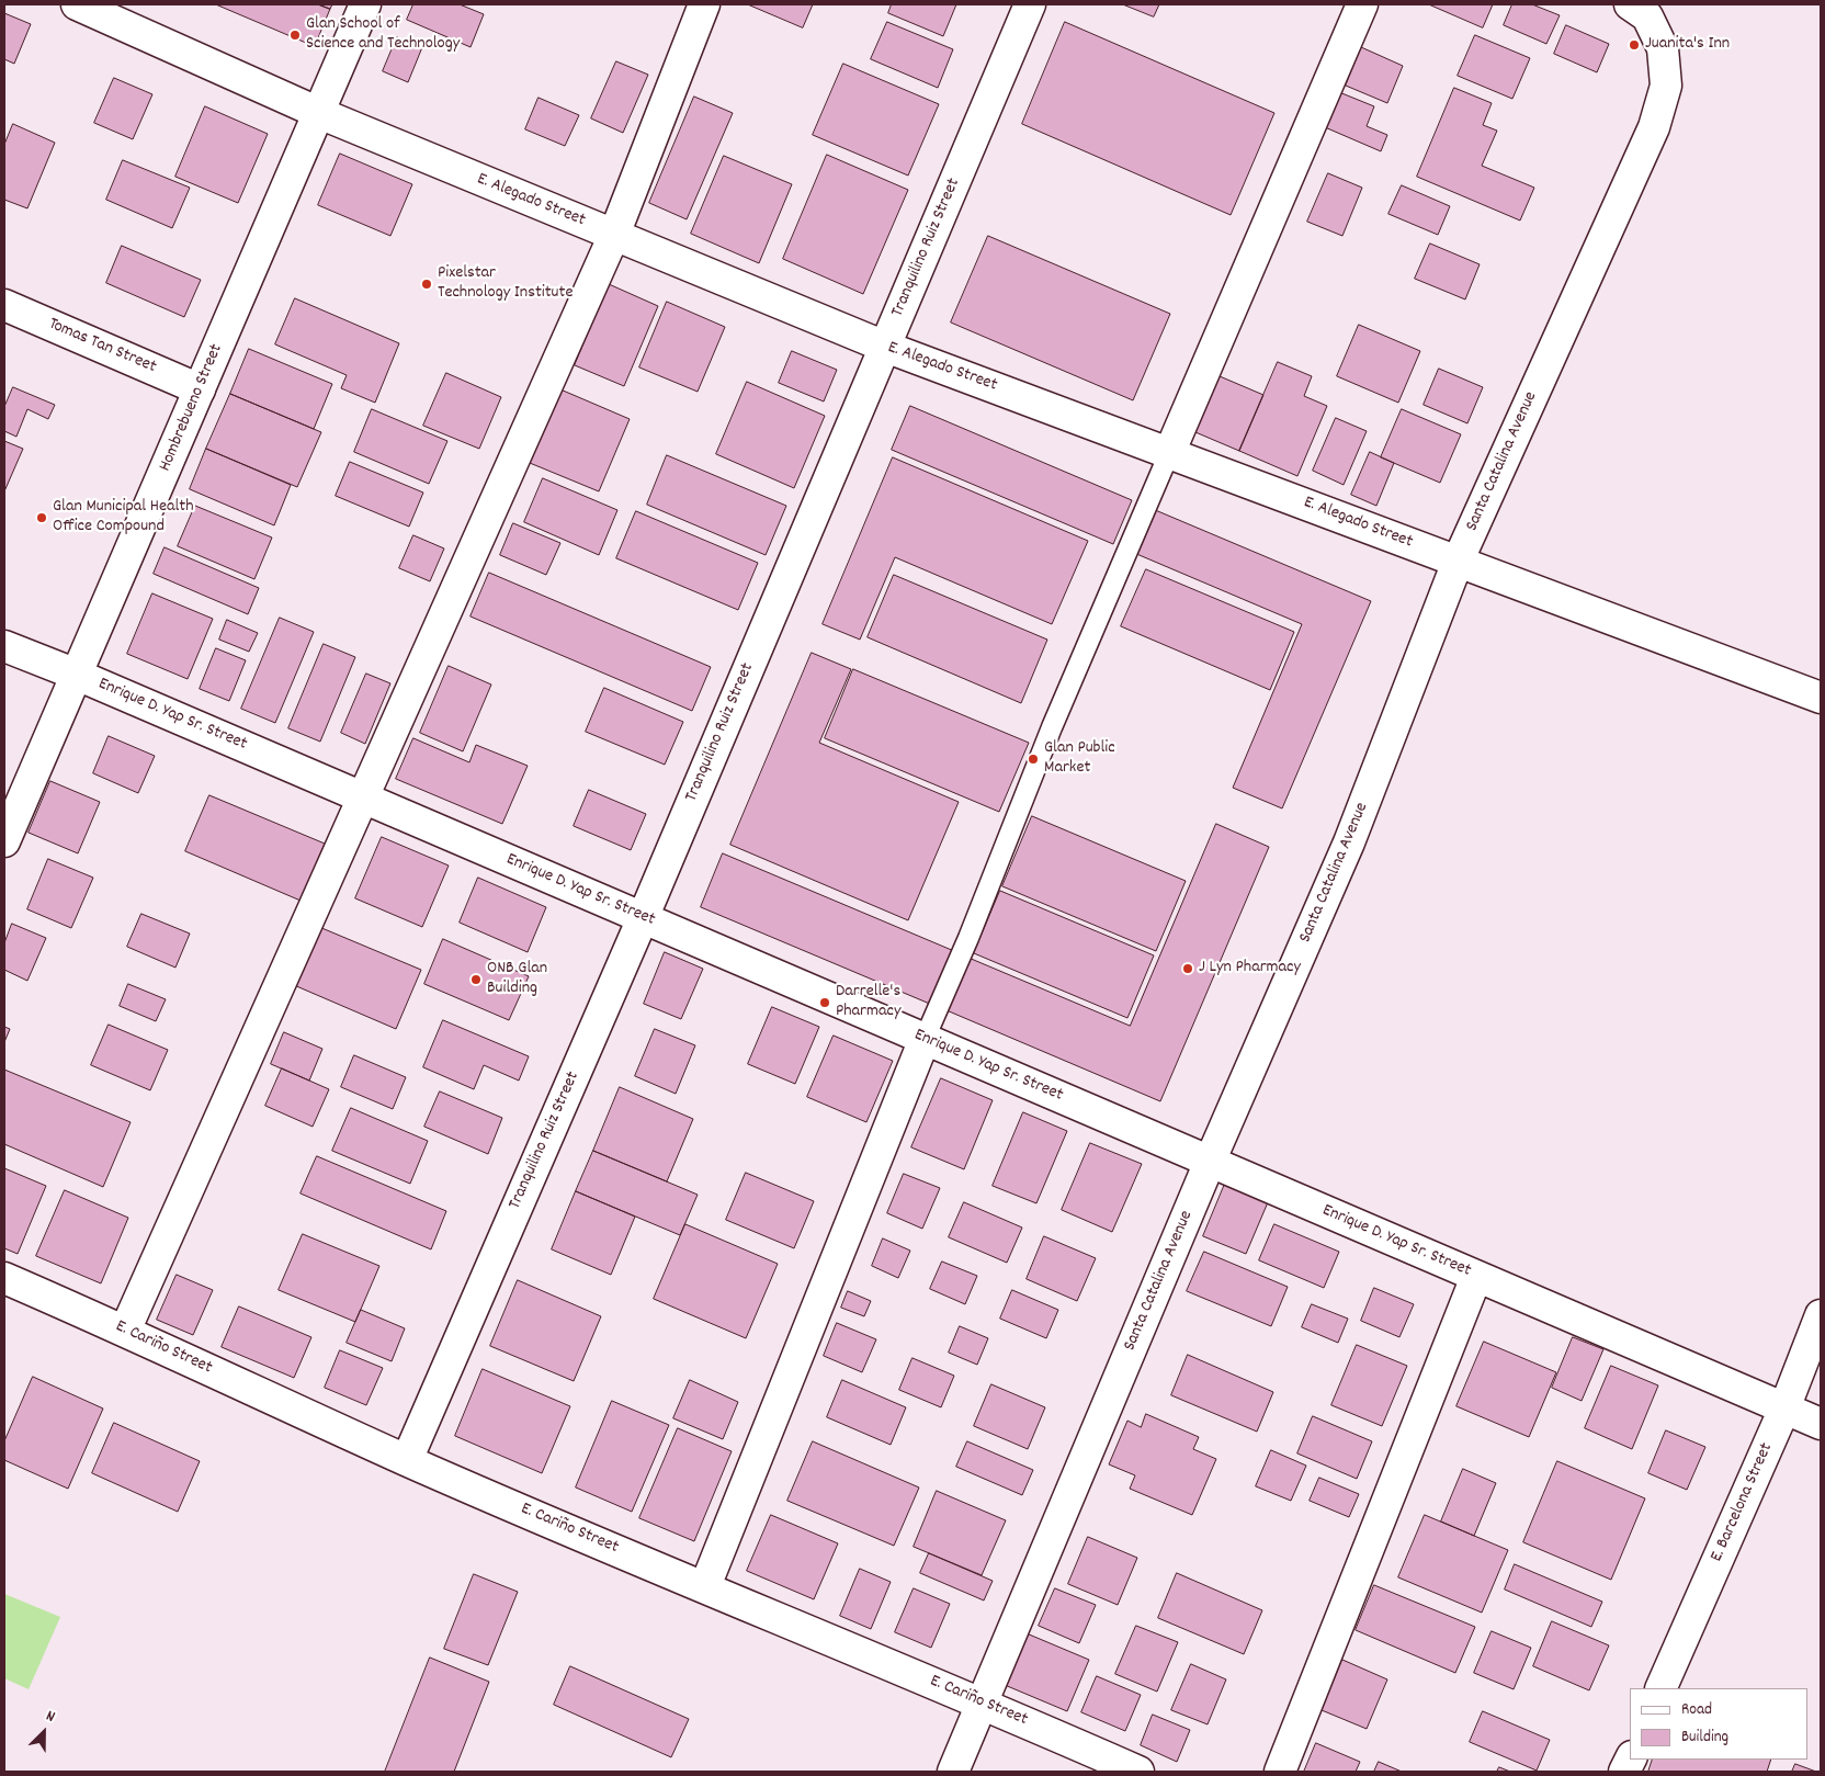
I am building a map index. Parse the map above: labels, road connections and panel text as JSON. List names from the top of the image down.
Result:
{
  "streets": {
    "street": [
      "E. Alegado Street",
      "Tranquilino Ruiz Street",
      "Tomas Tan Street",
      "Hombrebueno Street",
      "Santa Catalina Avenue",
      "Enrique D. Yap Sr. Street",
      "E. Cariño Street",
      "E. Barcelona Street"
    ]
  },
  "crossings": [
    ["E. Alegado Street", "Tranquilino Ruiz Street"],
    ["E. Alegado Street", "Hombrebueno Street"],
    ["E. Alegado Street", "Santa Catalina Avenue"],
    ["Tranquilino Ruiz Street", "Enrique D. Yap Sr. Street"],
    ["Tranquilino Ruiz Street", "E. Cariño Street"],
    ["Tomas Tan Street", "Hombrebueno Street"],
    ["Hombrebueno Street", "Enrique D. Yap Sr. Street"],
    ["Santa Catalina Avenue", "Enrique D. Yap Sr. Street"],
    ["Santa Catalina Avenue", "E. Cariño Street"],
    ["Enrique D. Yap Sr. Street", "E. Barcelona Street"]
  ],
  "places": [
    "Glan School of Science and Technology",
    "Juanita's Inn",
    "Pixelstar Technology Institute",
    "Glan Municipal Health Office Compound",
    "Glan Public Market",
    "J Lyn Pharmacy",
    "ONB Glan Building",
    "Darrelle's Pharmacy"
  ],
  "legend": ["Road", "Building"],
  "north": "top right"
}
